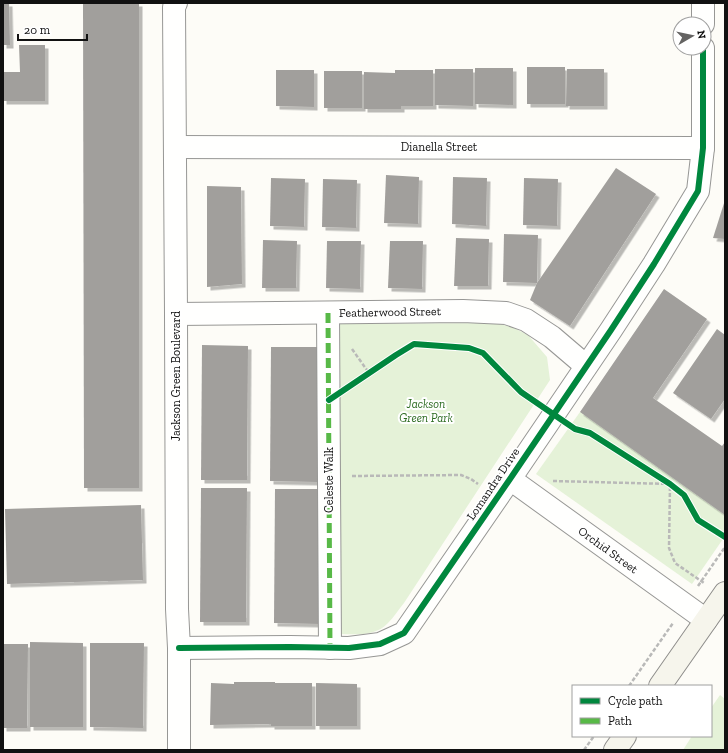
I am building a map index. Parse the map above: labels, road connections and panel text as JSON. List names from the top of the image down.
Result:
{
  "streets": {
    "street": [
      "Dianella Street",
      "Featherwood Street",
      "Jackson Green Boulevard",
      "Celeste Walk",
      "Lomandra Drive",
      "Orchid Street"
    ]
  },
  "crossings": [
    ["Dianella Street", "Jackson Green Boulevard"],
    ["Dianella Street", "Lomandra Drive"],
    ["Featherwood Street", "Jackson Green Boulevard"],
    ["Featherwood Street", "Celeste Walk"],
    ["Featherwood Street", "Lomandra Drive"],
    ["Jackson Green Boulevard", "Lomandra Drive"],
    ["Celeste Walk", "Lomandra Drive"],
    ["Lomandra Drive", "Orchid Street"]
  ],
  "parks": ["Jackson Green Park"],
  "legend": ["Cycle path", "Path"],
  "scale_bar": "20 m",
  "north": "right"
}
